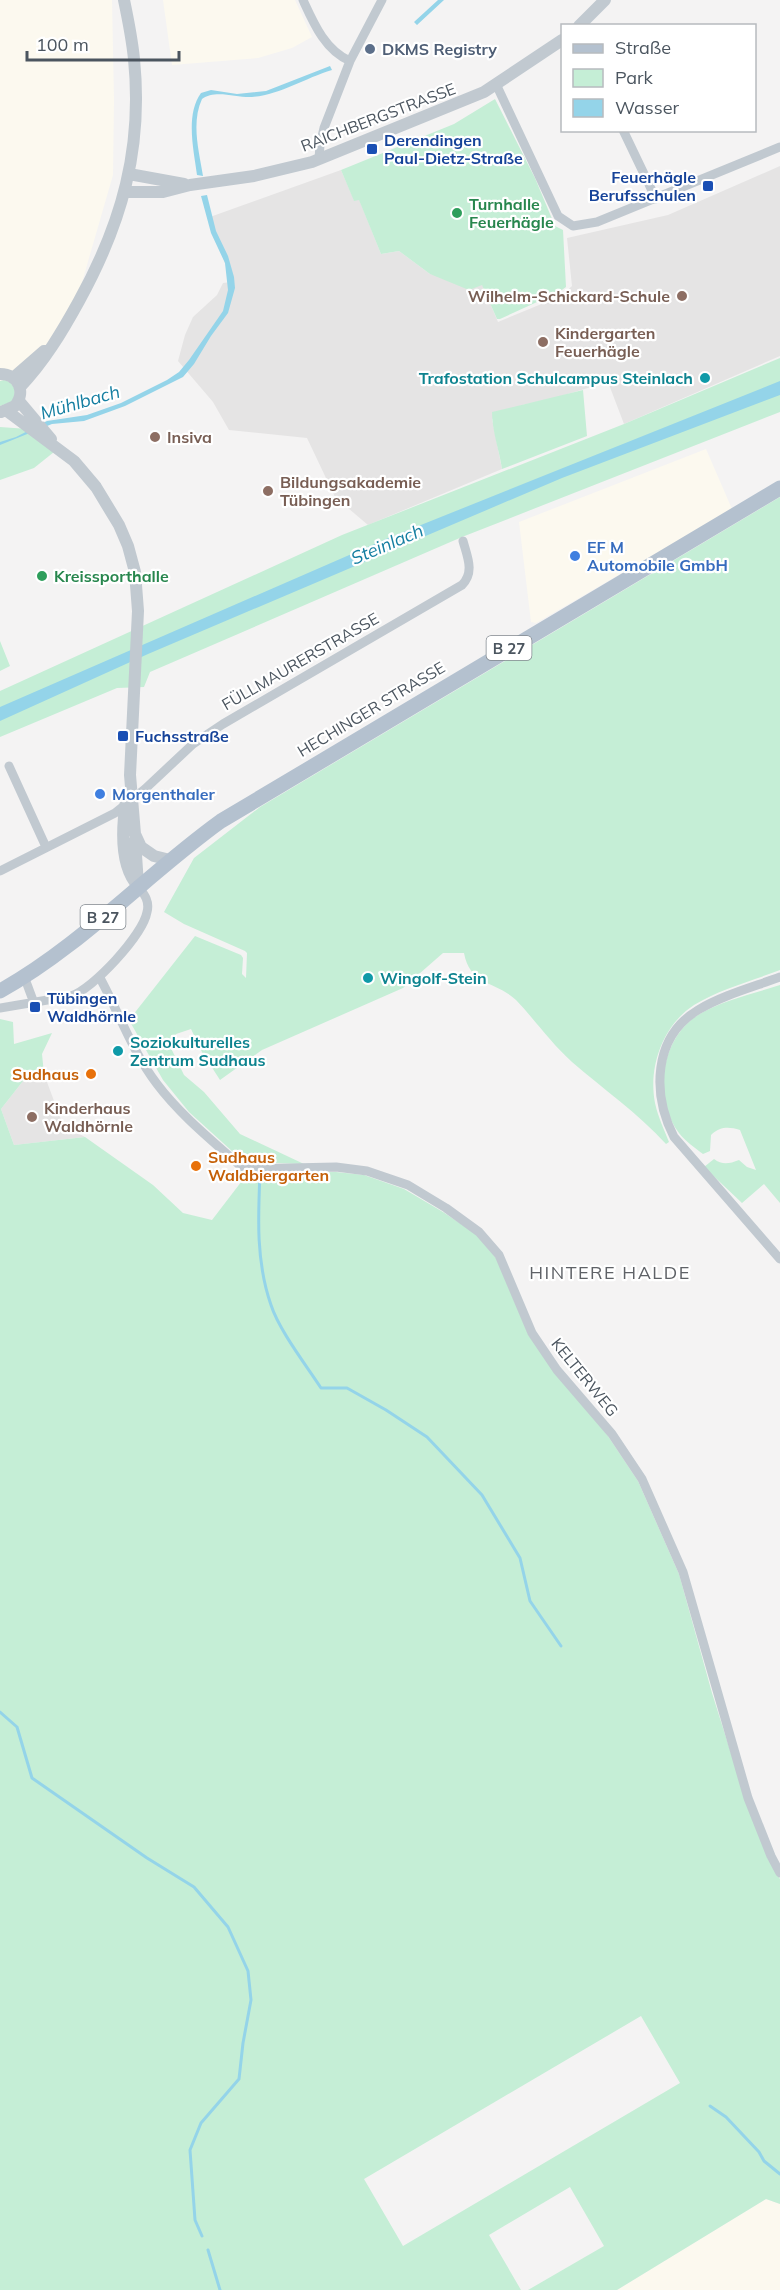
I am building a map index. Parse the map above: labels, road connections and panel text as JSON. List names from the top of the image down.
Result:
{
  "streets": {
    "main road": ["B 27", "HECHINGER STRASSE"],
    "street": ["RAICHBERGSTRASSE", "FÜLLMAURERSTRASSE", "KELTERWEG"]
  },
  "districts": ["HINTERE HALDE"],
  "water": ["Mühlbach", "Steinlach"],
  "places": {
    "other": [
      "DKMS Registry",
      "Turnhalle Feuerhägle",
      "Wilhelm-Schickard-Schule",
      "Kindergarten Feuerhägle",
      "Trafostation Schulcampus Steinlach",
      "Insiva",
      "Bildungsakademie Tübingen",
      "EF M Automobile GmbH",
      "Kreissporthalle",
      "Morgenthaler",
      "Wingolf-Stein",
      "Soziokulturelles Zentrum Sudhaus",
      "Sudhaus",
      "Kinderhaus Waldhörnle",
      "Sudhaus Waldbiergarten"
    ],
    "transit": [
      "Derendingen Paul-Dietz-Straße",
      "Feuerhägle Berufsschulen",
      "Fuchsstraße",
      "Tübingen Waldhörnle"
    ]
  },
  "legend": ["Straße", "Park", "Wasser"],
  "scale_bar": "100 m"
}
